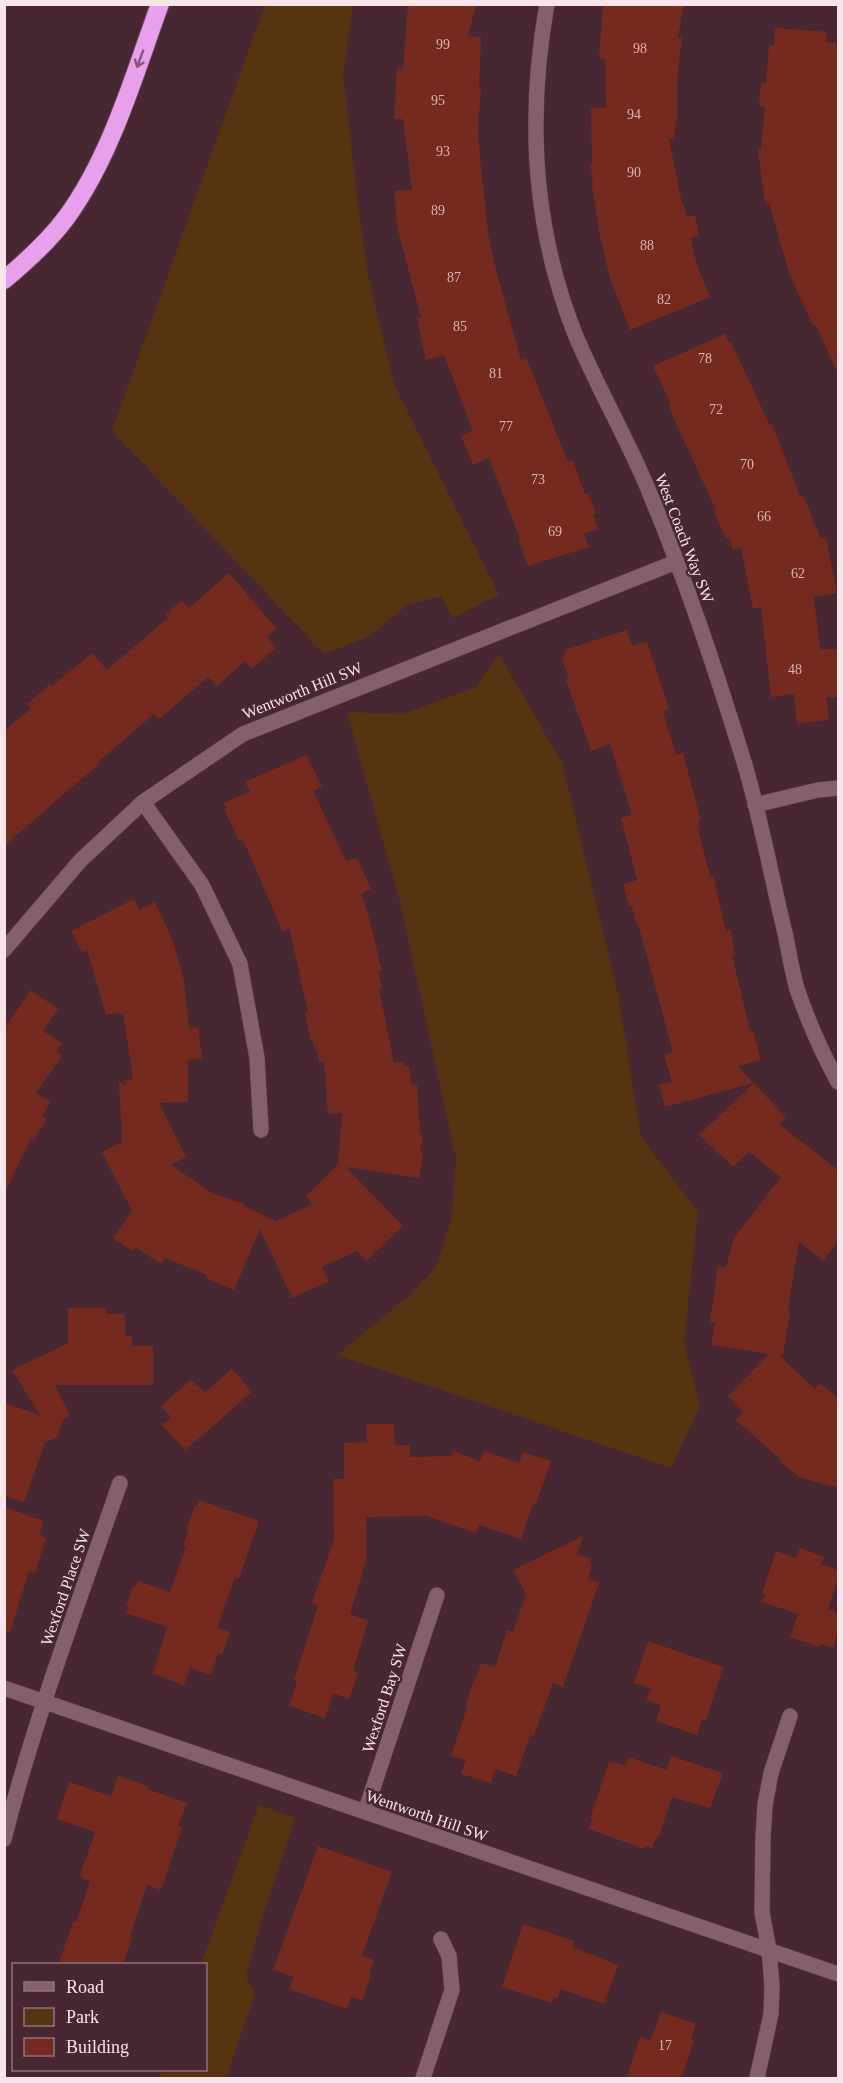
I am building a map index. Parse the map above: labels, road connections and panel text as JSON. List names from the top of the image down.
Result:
{
  "streets": {
    "street": [
      "West Coach Way SW",
      "Wentworth Hill SW",
      "Wexford Place SW",
      "Wexford Bay SW"
    ]
  },
  "crossings": [
    ["West Coach Way SW", "Wentworth Hill SW"],
    ["Wentworth Hill SW", "Wexford Place SW"],
    ["Wentworth Hill SW", "Wexford Bay SW"]
  ],
  "house_numbers": [
    "99",
    "98",
    "95",
    "94",
    "93",
    "90",
    "89",
    "88",
    "87",
    "82",
    "85",
    "78",
    "81",
    "72",
    "77",
    "70",
    "73",
    "66",
    "69",
    "62",
    "48",
    "17"
  ],
  "legend": ["Road", "Park", "Building"]
}
